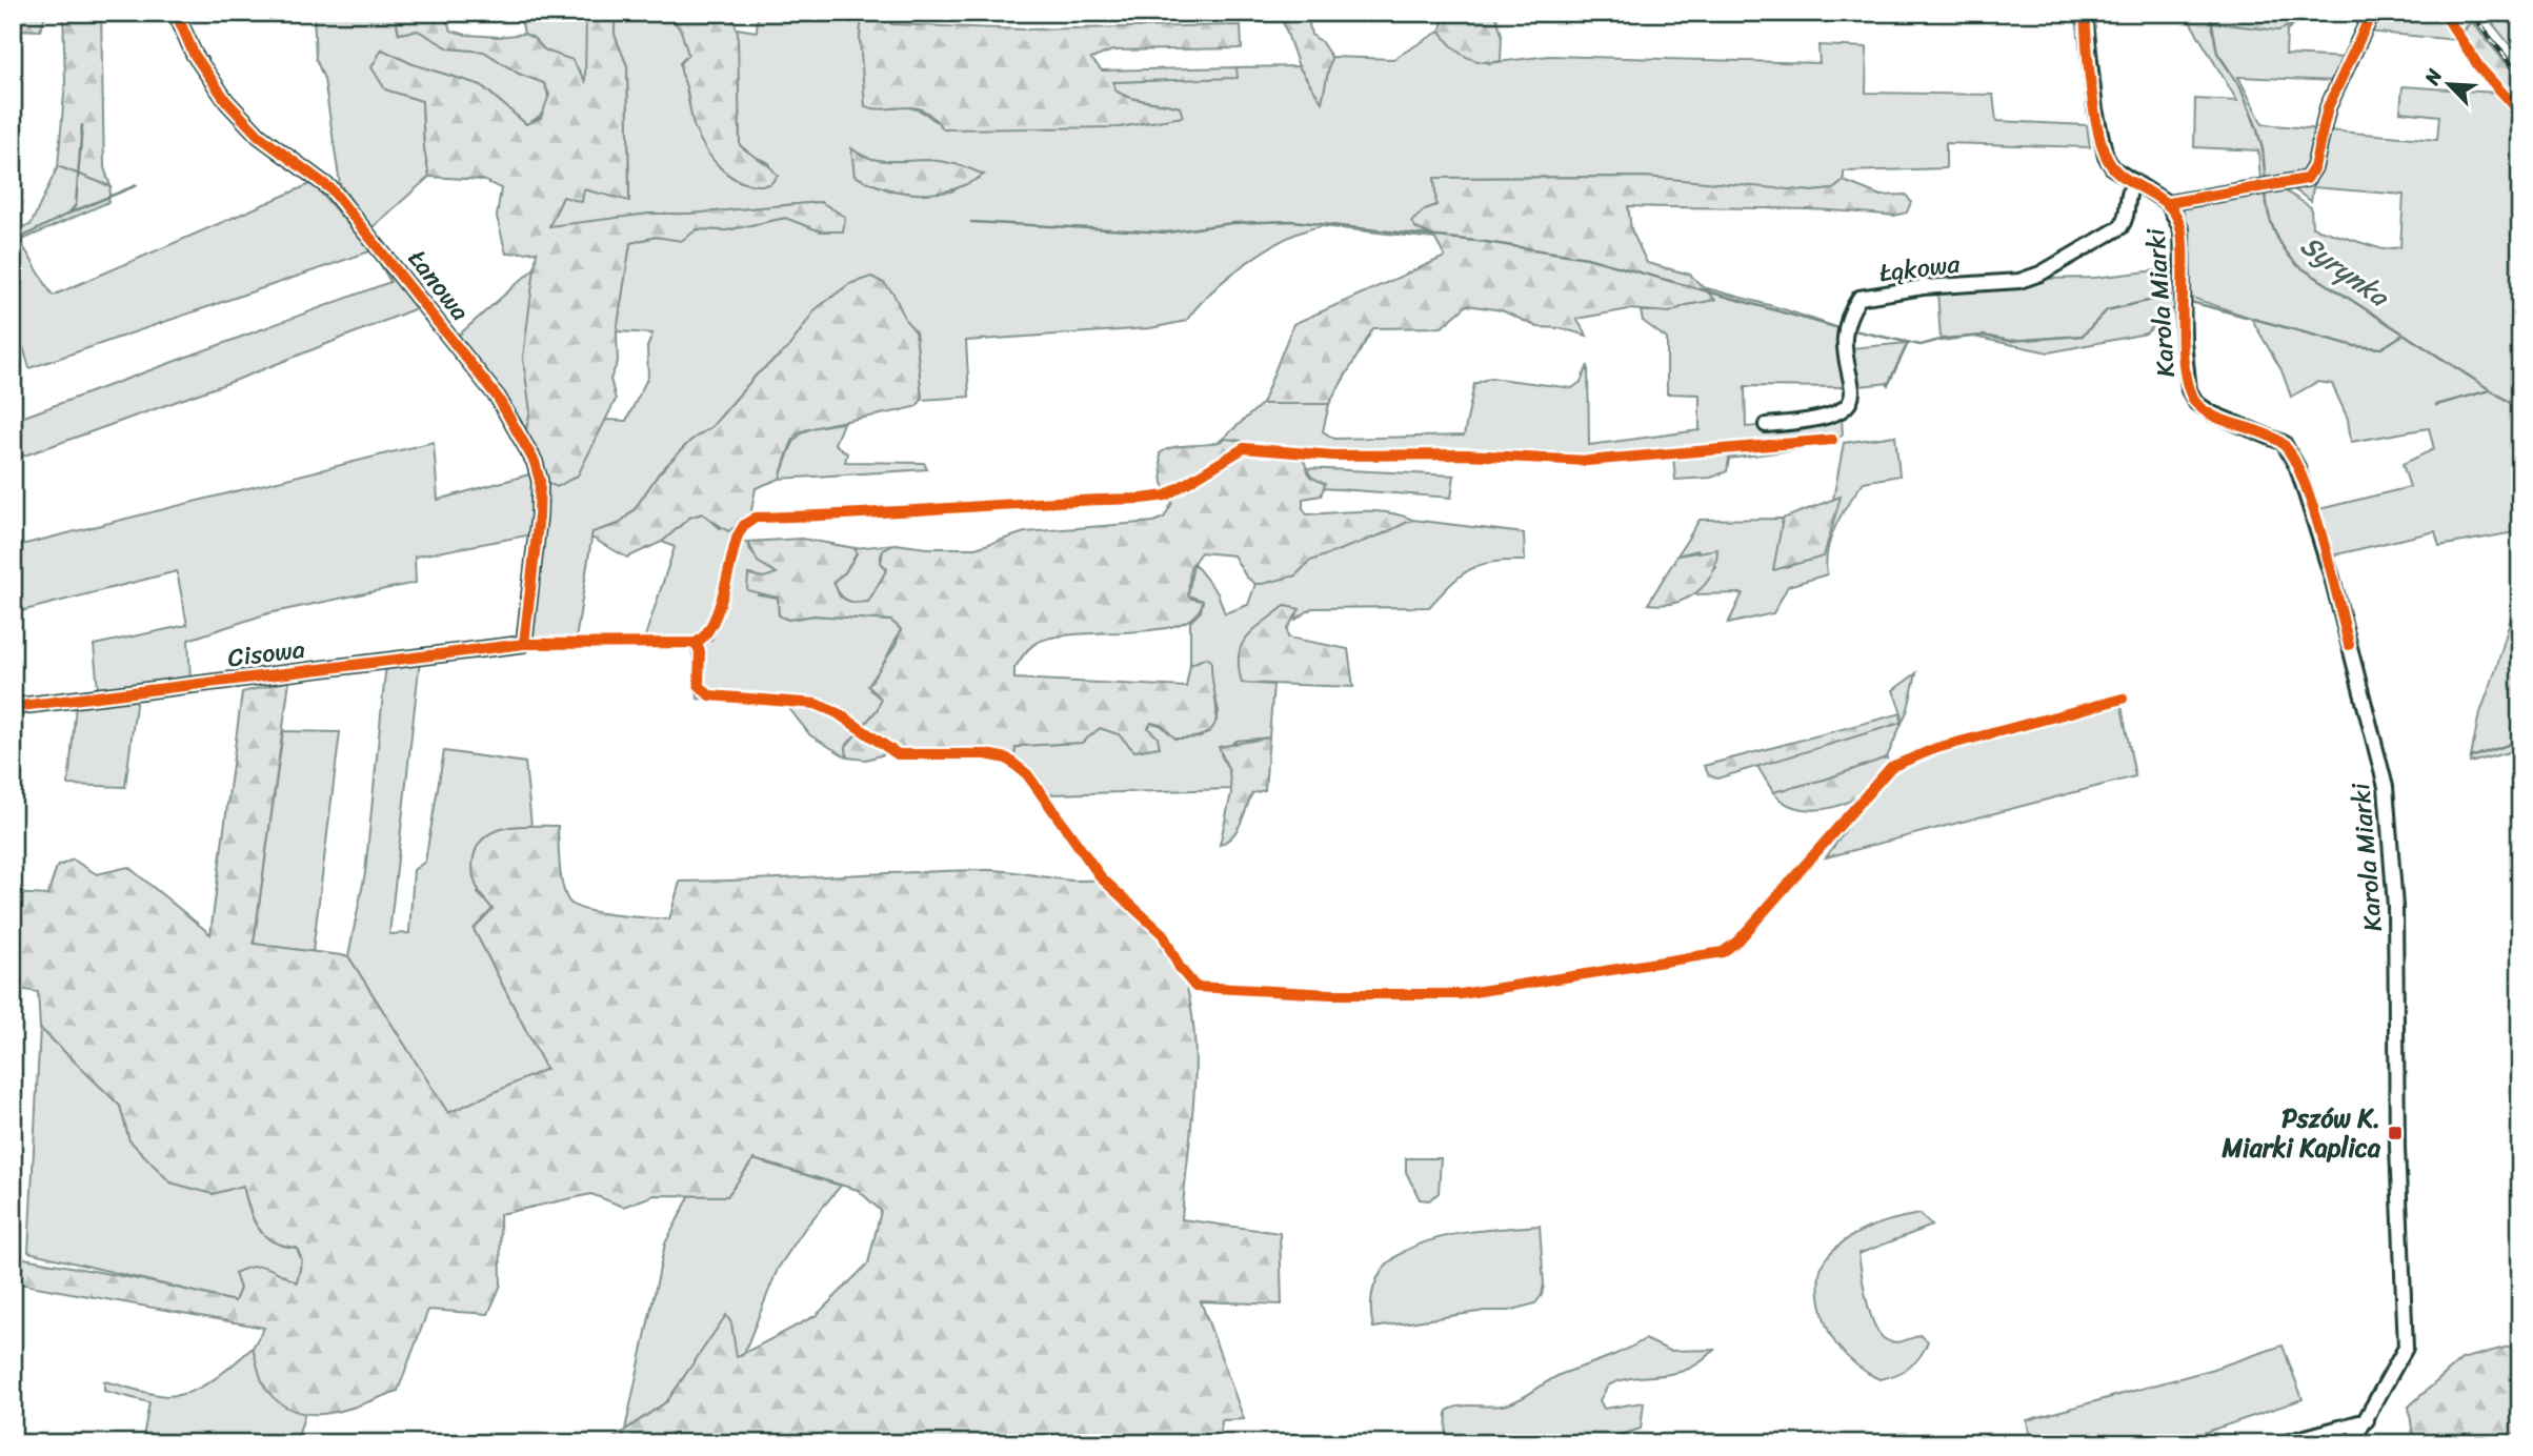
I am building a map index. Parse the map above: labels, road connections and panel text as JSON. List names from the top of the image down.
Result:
{
  "streets": {
    "street": [
      "Łąkowa",
      "Łanowa",
      "Karola Miarki",
      "Cisowa"
    ]
  },
  "crossings": [
    ["Łąkowa", "Karola Miarki"],
    ["Łanowa", "Cisowa"]
  ],
  "water": ["Syrynka"],
  "places": {
    "transit": ["Pszów K. Miarki Kaplica"]
  },
  "north": "top left"
}
